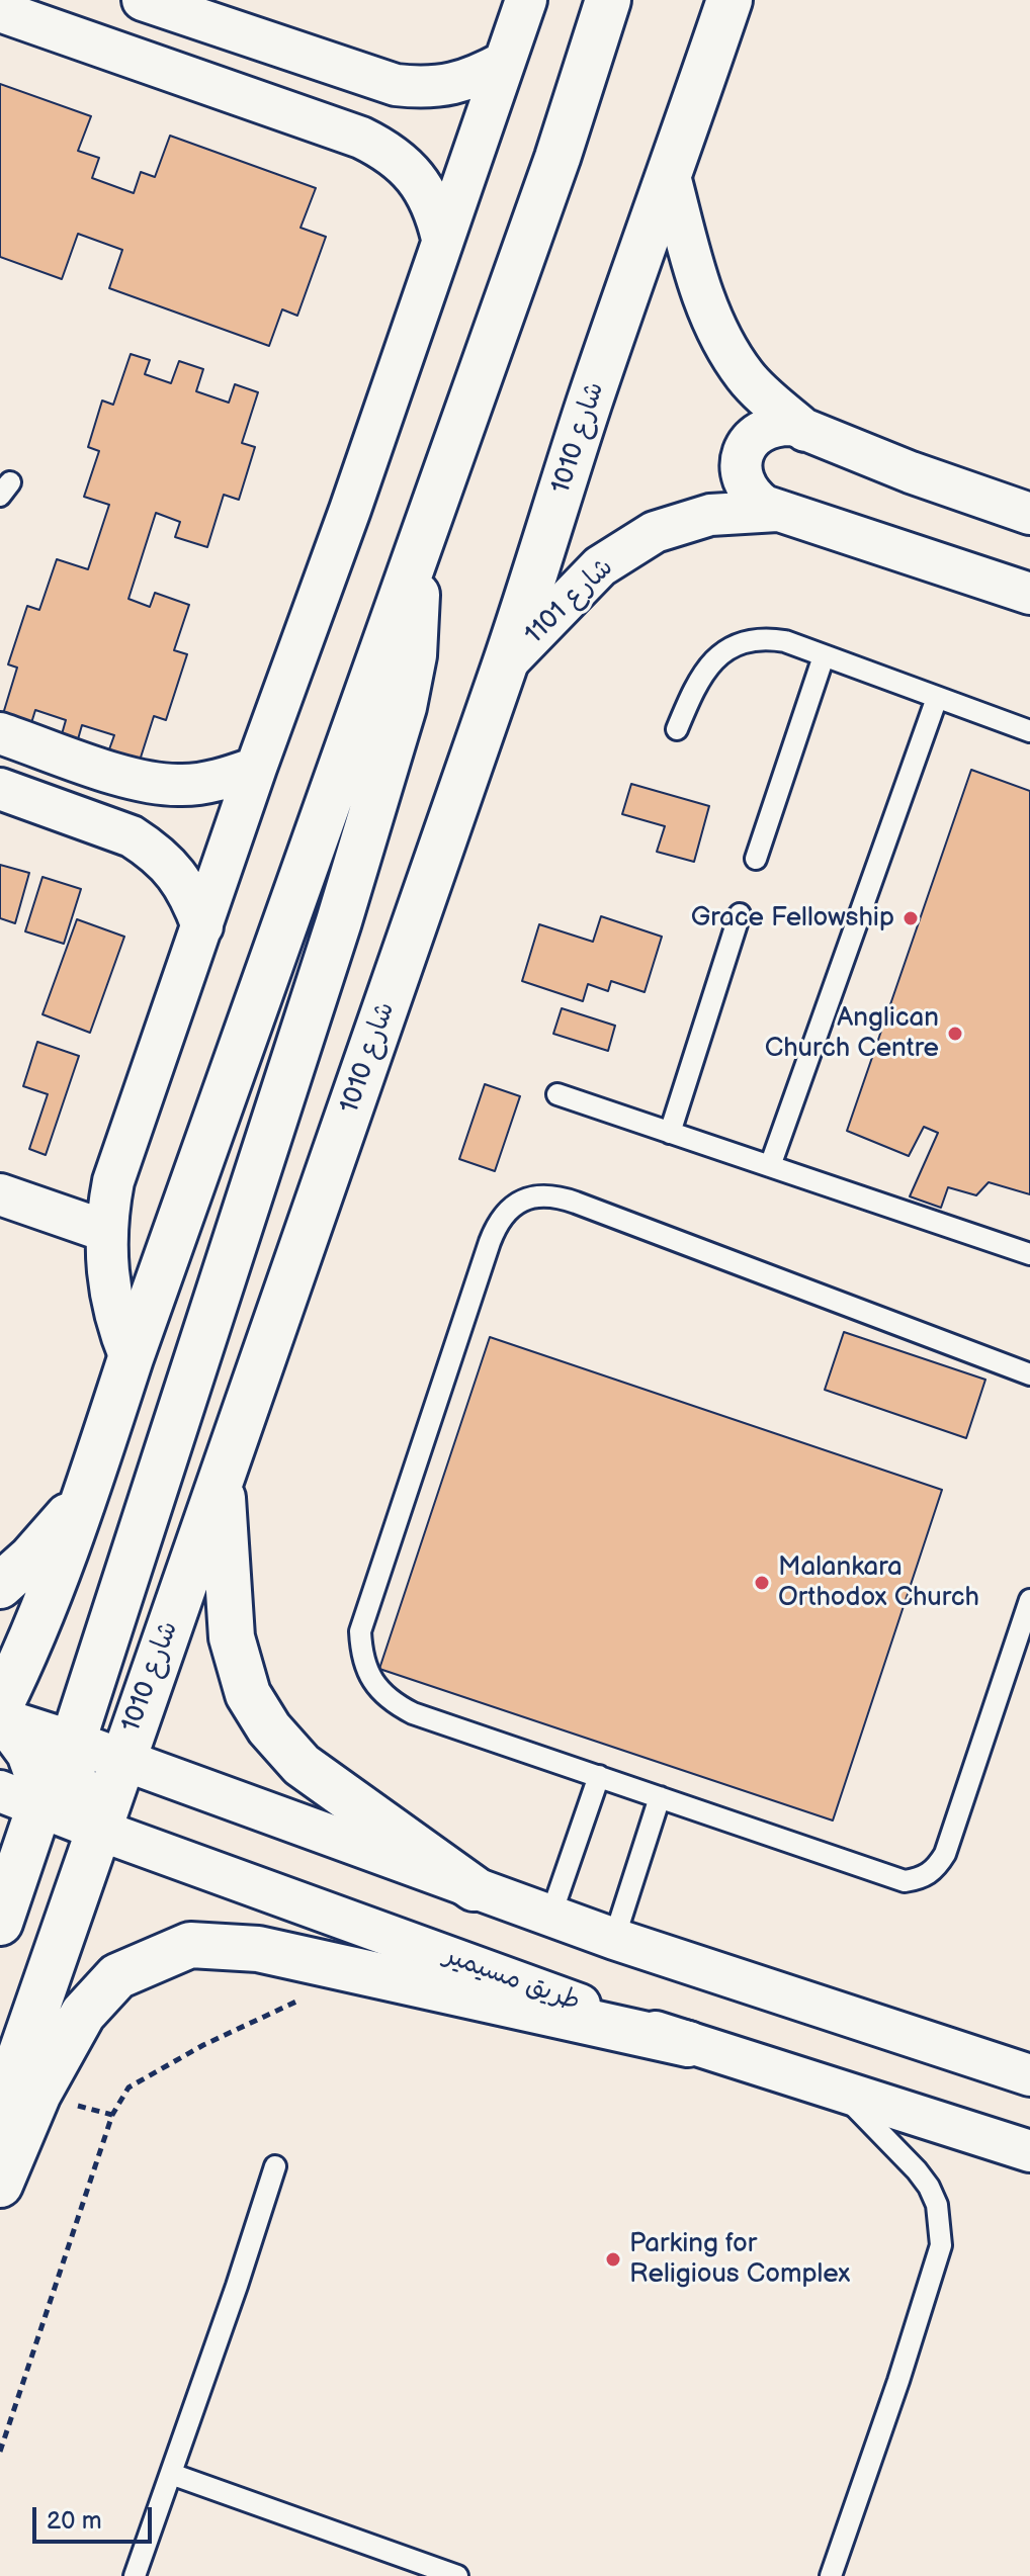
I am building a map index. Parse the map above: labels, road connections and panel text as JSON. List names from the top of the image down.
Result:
{
  "streets": {
    "street": ["شارع 1010", "شارع 1101", "طريق مسيمير"]
  },
  "crossings": [
    ["شارع 1010", "شارع 1101"],
    ["شارع 1010", "طريق مسيمير"]
  ],
  "places": [
    "Grace Fellowship",
    "Anglican Church Centre",
    "Malankara Orthodox Church",
    "Parking for Religious Complex"
  ],
  "scale_bar": "20 m"
}
